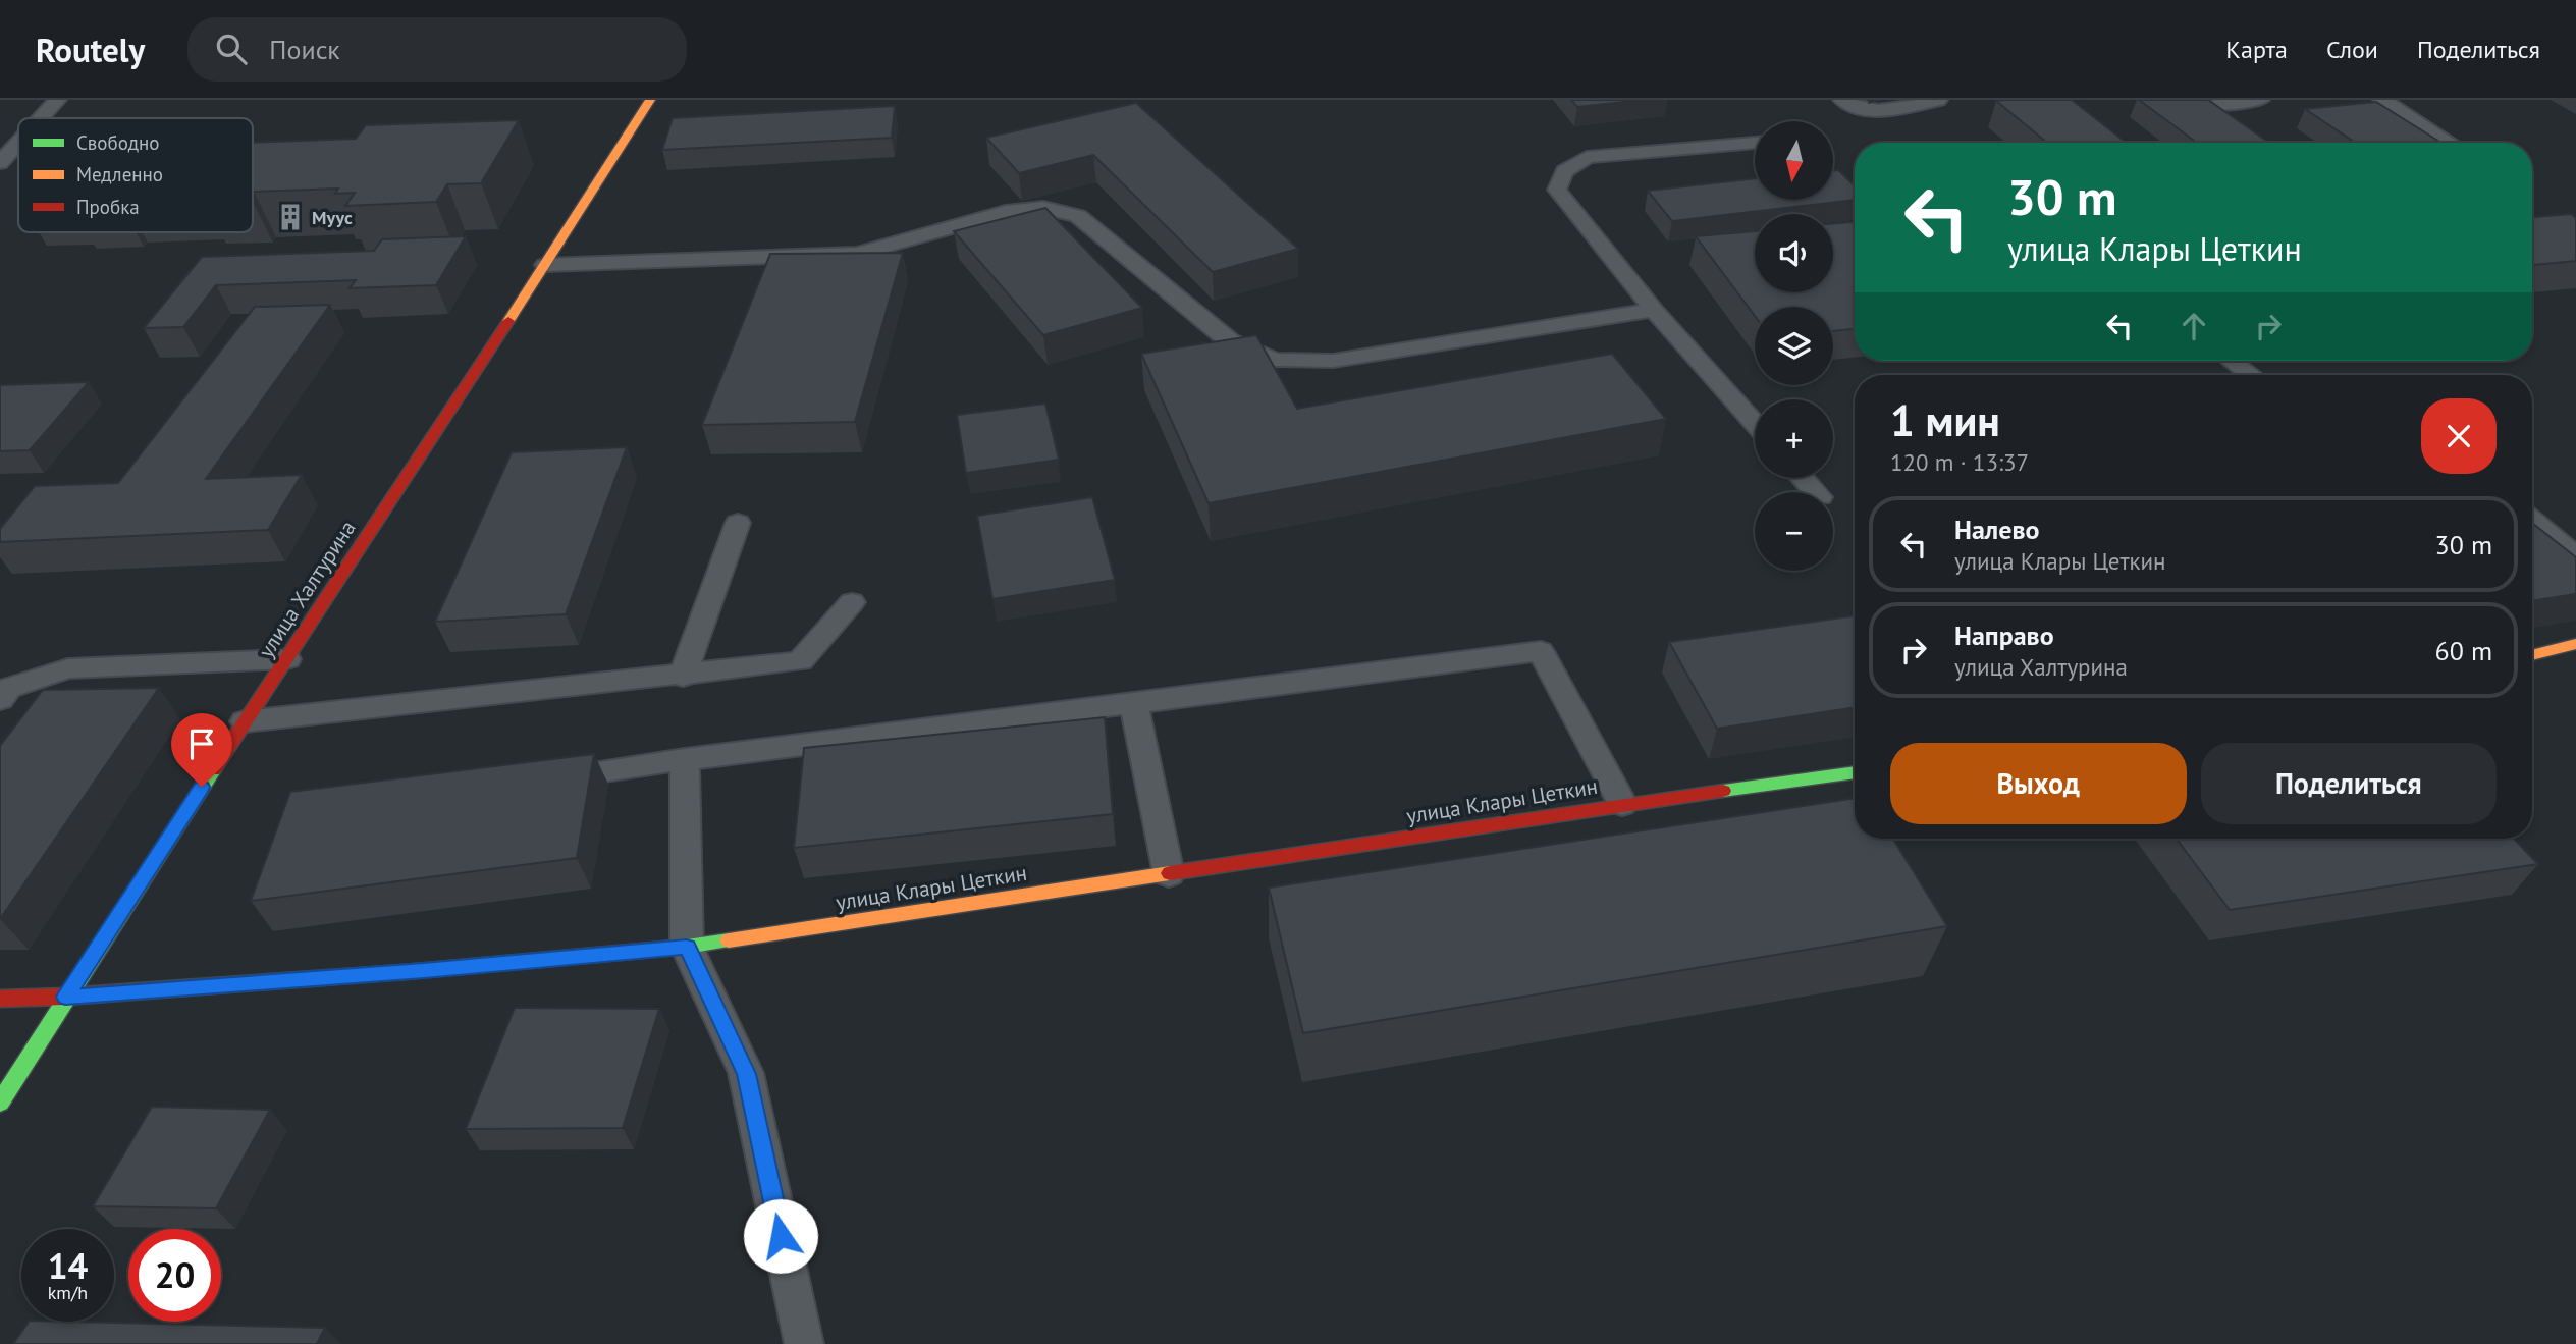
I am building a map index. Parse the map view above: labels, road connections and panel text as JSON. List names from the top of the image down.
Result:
{
  "streets": {
    "street": ["улица Халтурина", "улица Клары Цеткин"]
  },
  "crossings": [
    ["улица Халтурина", "улица Клары Цеткин"]
  ],
  "places": {
    "building": ["Муус"]
  },
  "legend": ["Свободно", "Медленно", "Пробка"],
  "north": "bottom",
  "page": {
    "header": "Routely",
    "search": "Поиск",
    "nav": ["Карта", "Слои", "Поделиться"],
    "map_buttons": ["+", "−"],
    "turn": ["30 m", "улица Клары Цеткин"],
    "heading": ["1 мин", "120 m · 13:37"],
    "list": [
      {
        "name": "Налево",
        "note": "улица Клары Цеткин",
        "value": "30 m"
      },
      {
        "name": "Направо",
        "note": "улица Халтурина",
        "value": "60 m"
      }
    ],
    "buttons": ["Выход", "Поделиться"],
    "speed": "14 km/h",
    "limit": "20"
  }
}
